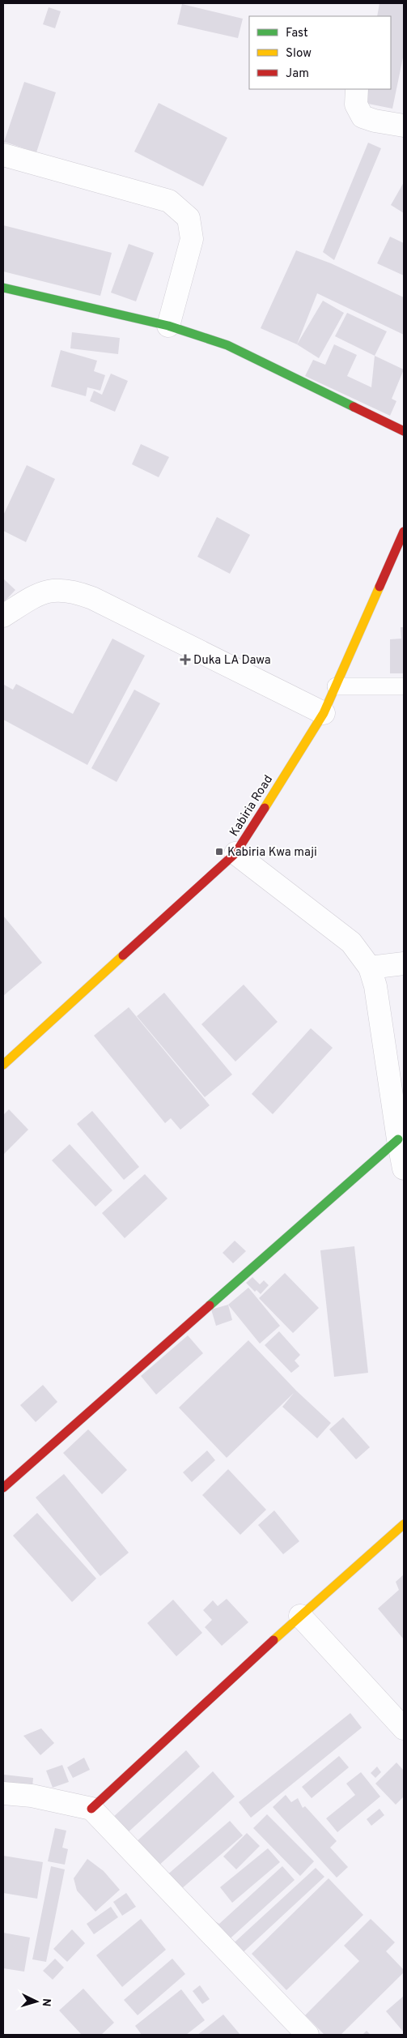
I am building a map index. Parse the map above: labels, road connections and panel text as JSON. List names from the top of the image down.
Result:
{
  "streets": {
    "street": ["Kabiria Road"]
  },
  "places": {
    "health": ["Duka LA Dawa"],
    "transit": ["Kabiria Kwa maji"]
  },
  "legend": ["Fast", "Slow", "Jam"],
  "north": "right"
}
